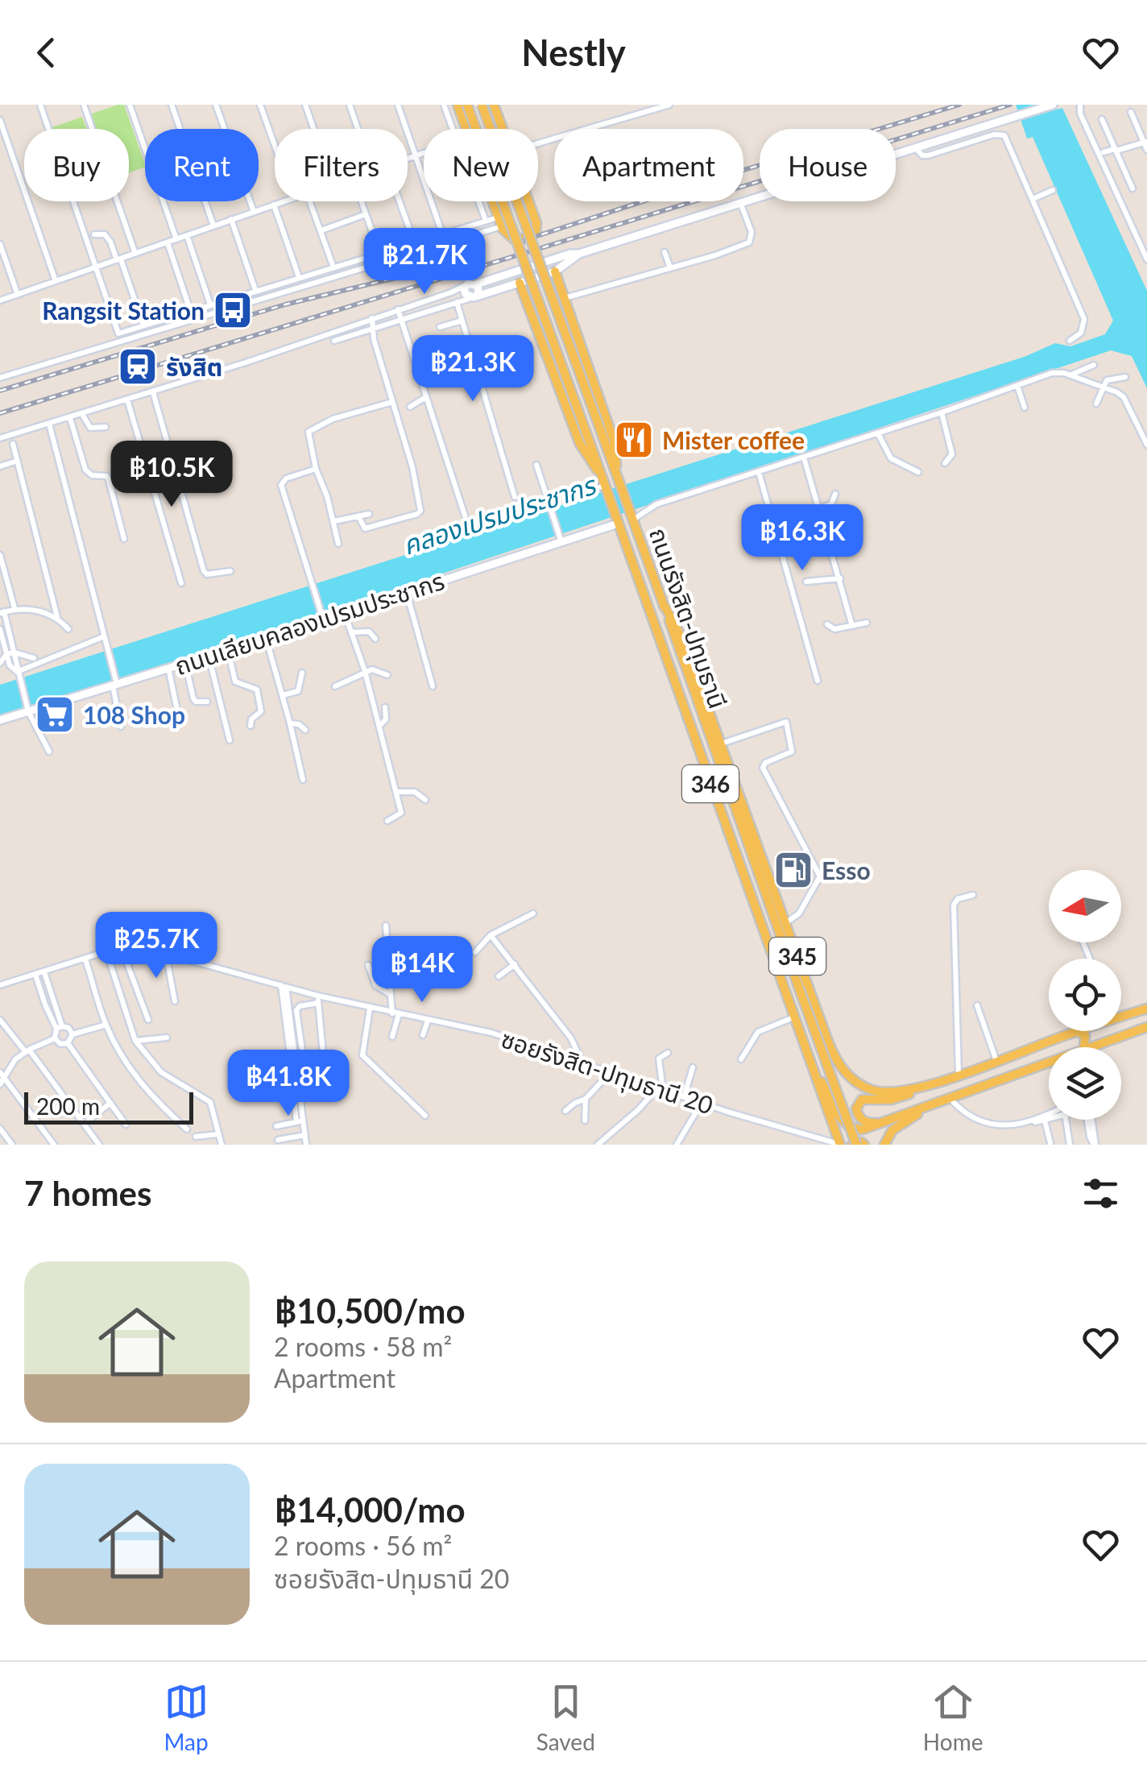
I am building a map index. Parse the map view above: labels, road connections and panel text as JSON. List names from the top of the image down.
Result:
{
  "streets": {
    "main road": [
      "ถนนรังสิต-ปทุมธานี",
      "ถนนเลียบคลองเปรมประชากร",
      "346",
      "345"
    ],
    "street": ["ซอยรังสิต-ปทุมธานี 20"]
  },
  "crossings": [
    ["ถนนรังสิต-ปทุมธานี", "ถนนเลียบคลองเปรมประชากร"],
    ["ถนนรังสิต-ปทุมธานี", "345"],
    ["ถนนรังสิต-ปทุมธานี", "ซอยรังสิต-ปทุมธานี 20"]
  ],
  "water": ["คลองเปรมประชากร"],
  "places": {
    "bus stop": ["Rangsit Station"],
    "station": ["รังสิต"],
    "restaurant": ["Mister coffee"],
    "supermarket": ["108 Shop"],
    "fuel station": ["Esso"]
  },
  "scale_bar": "200 m",
  "north": "left",
  "page": {
    "header": "Nestly",
    "chip": [
      "Buy",
      "Rent",
      "Filters",
      "New",
      "Apartment",
      "House"
    ],
    "price": [
      "฿21.7K",
      "฿21.3K",
      "฿10.5K",
      "฿16.3K",
      "฿25.7K",
      "฿14K",
      "฿41.8K"
    ],
    "scale": "200 m",
    "heading": "7 homes",
    "list": [
      {
        "name": "฿10,500/mo",
        "note": "2 rooms · 58 m² · Apartment"
      },
      {
        "name": "฿14,000/mo",
        "note": "2 rooms · 56 m² · ซอยรังสิต-ปทุมธานี 20"
      }
    ],
    "tabs": ["Map", "Saved", "Home"]
  }
}
